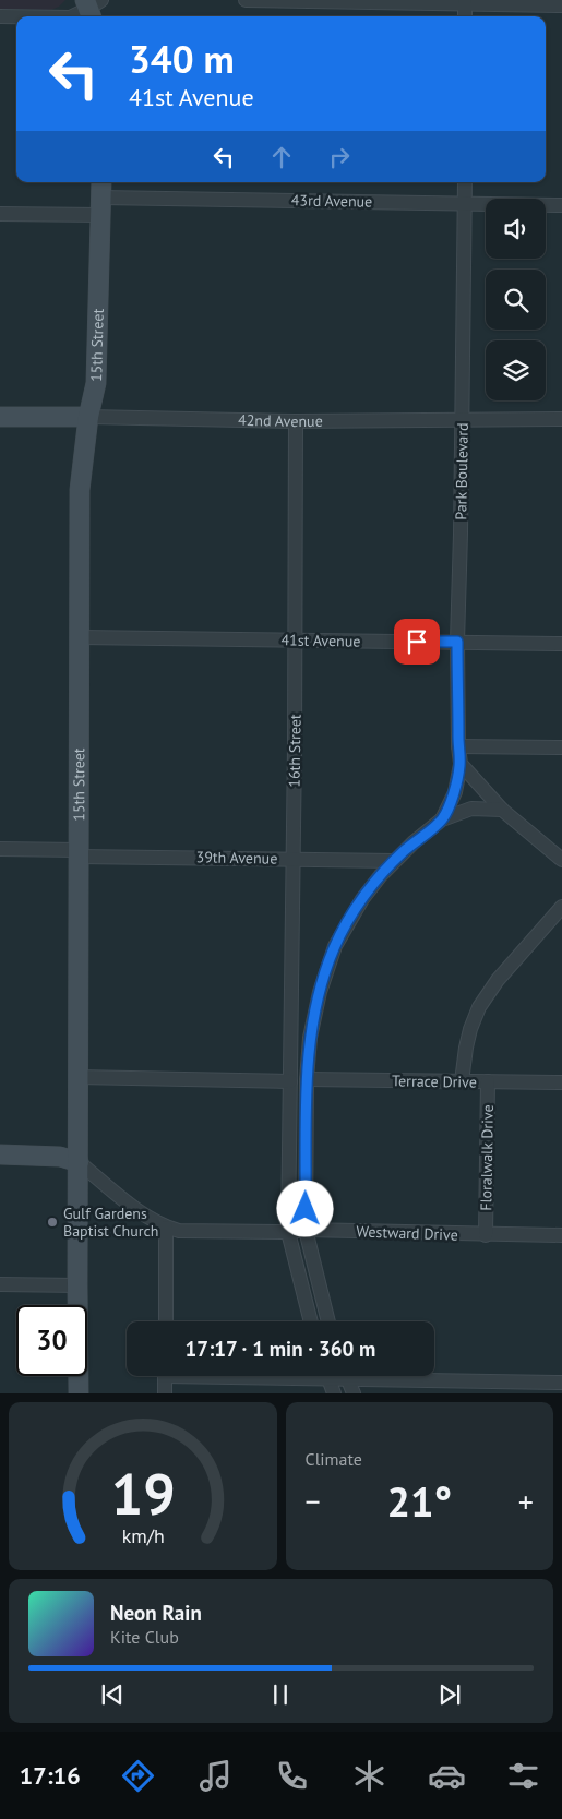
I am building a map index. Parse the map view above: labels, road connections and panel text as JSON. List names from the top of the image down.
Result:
{
  "streets": {
    "main road": ["15th Street", "42nd Avenue"],
    "street": [
      "43rd Avenue",
      "Park Boulevard",
      "41st Avenue",
      "16th Street",
      "39th Avenue",
      "Terrace Drive",
      "Floralwalk Drive",
      "Westward Drive"
    ]
  },
  "crossings": [
    ["43rd Avenue", "15th Street"],
    ["43rd Avenue", "Park Boulevard"],
    ["15th Street", "42nd Avenue"],
    ["15th Street", "41st Avenue"],
    ["15th Street", "39th Avenue"],
    ["15th Street", "Westward Drive"],
    ["42nd Avenue", "Park Boulevard"],
    ["42nd Avenue", "16th Street"],
    ["Park Boulevard", "41st Avenue"],
    ["Park Boulevard", "39th Avenue"],
    ["Park Boulevard", "Terrace Drive"],
    ["Park Boulevard", "Westward Drive"],
    ["41st Avenue", "16th Street"],
    ["16th Street", "39th Avenue"],
    ["Terrace Drive", "Floralwalk Drive"],
    ["Floralwalk Drive", "Westward Drive"]
  ],
  "places": ["Gulf Gardens Baptist Church"],
  "page": {
    "turn": ["340 m", "41st Avenue"],
    "limit": "30",
    "trip": "17:17 · 1 min · 360 m",
    "tile": "Climate",
    "heat": ["−", "21°", "+"],
    "song": ["Neon Rain", "Kite Club"],
    "tabs": "17:16",
    "gauge": ["19", "km/h"]
  }
}
